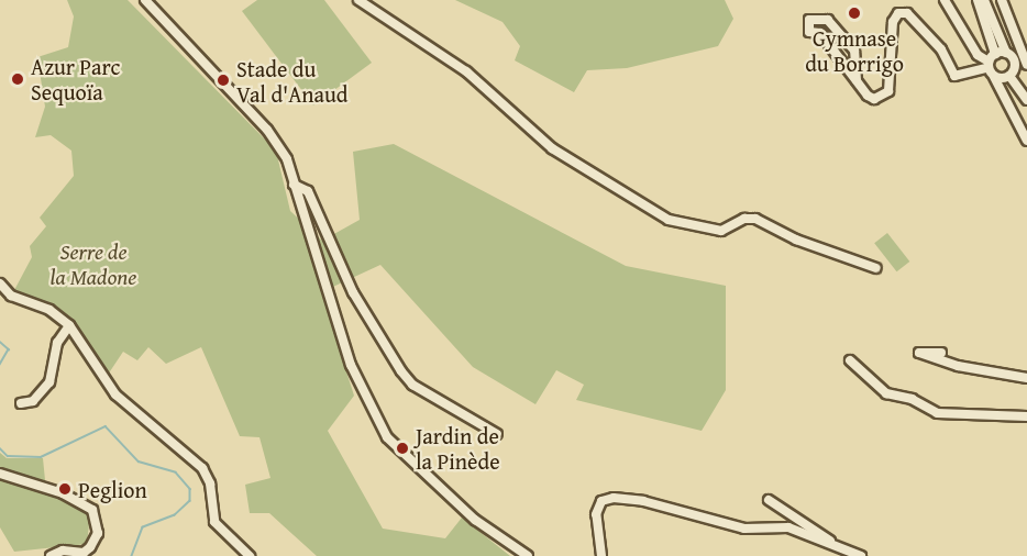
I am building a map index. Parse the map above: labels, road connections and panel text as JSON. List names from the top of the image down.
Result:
{
  "parks": ["Serre de la Madone"],
  "places": [
    "Gymnase du Borrigo",
    "Azur Parc Sequoïa",
    "Stade du Val d'Anaud",
    "Jardin de la Pinède",
    "Peglion"
  ]
}
